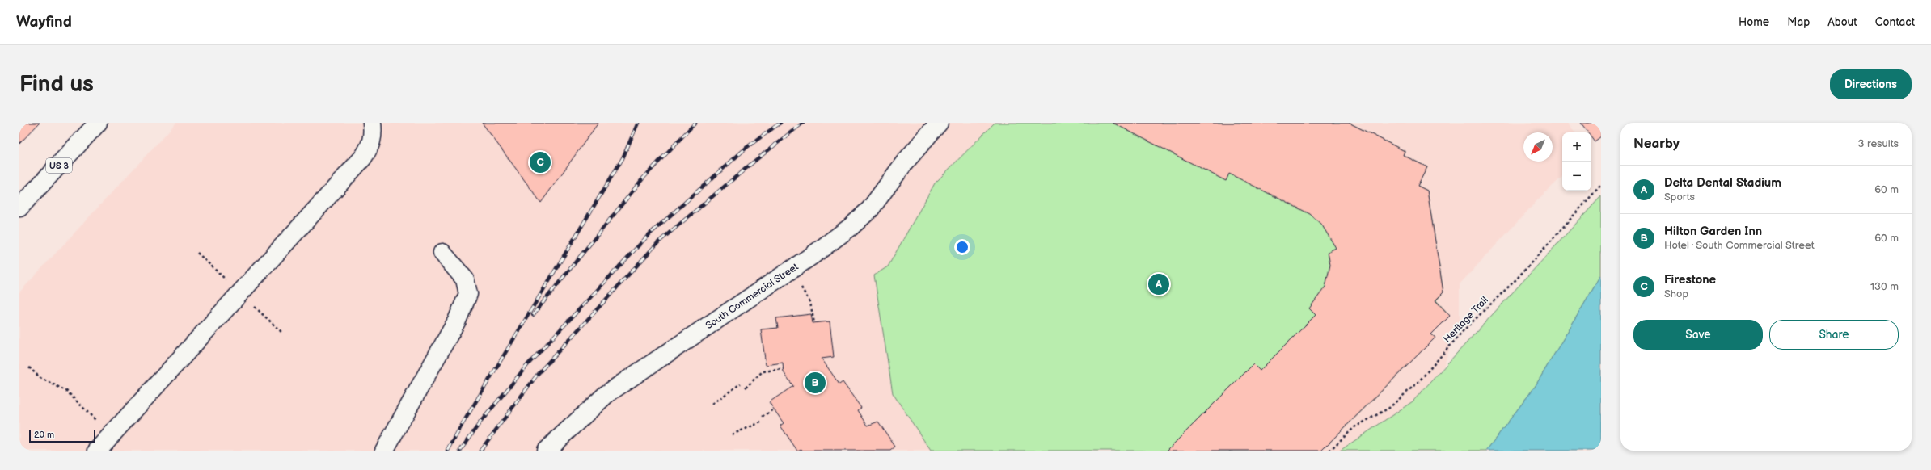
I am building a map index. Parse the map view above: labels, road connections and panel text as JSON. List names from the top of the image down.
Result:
{
  "streets": {
    "street": ["US 3", "South Commercial Street"],
    "path": ["Heritage Trail"]
  },
  "scale_bar": "20 m",
  "north": "bottom left",
  "page": {
    "header": "Wayfind",
    "nav": [
      "Home",
      "Map",
      "About",
      "Contact"
    ],
    "buttons": [
      "Directions",
      ["Save", "Share"]
    ],
    "title": "Find us",
    "heading": ["Nearby", "3 results"],
    "map_buttons": ["+", "−"],
    "pins": ["C", "A", "B"],
    "list": [
      {
        "mark": "A",
        "name": "Delta Dental Stadium",
        "note": "Sports",
        "value": "60 m"
      },
      {
        "mark": "B",
        "name": "Hilton Garden Inn",
        "note": "Hotel · South Commercial Street",
        "value": "60 m"
      },
      {
        "mark": "C",
        "name": "Firestone",
        "note": "Shop",
        "value": "130 m"
      }
    ],
    "scale": "20 m"
  }
}
